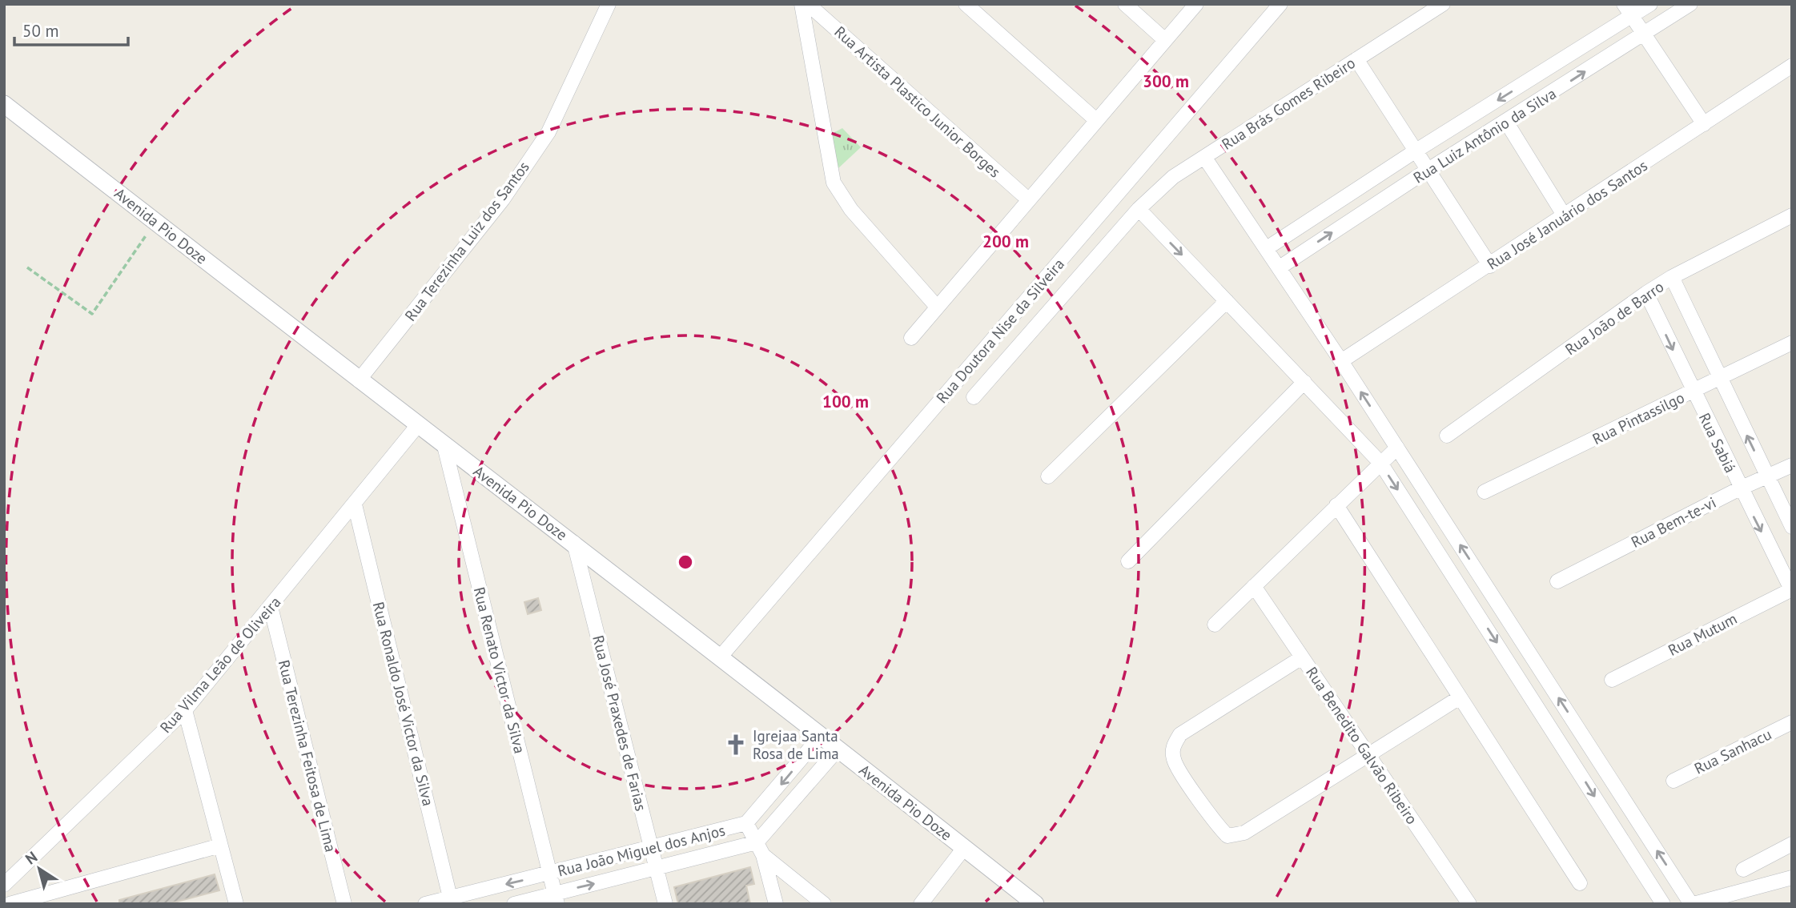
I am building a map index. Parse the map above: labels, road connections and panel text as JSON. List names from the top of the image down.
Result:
{
  "streets": {
    "street": [
      "Rua Artista Plastico Junior Borges",
      "Rua Brás Gomes Ribeiro",
      "Rua Luiz Antônio da Silva",
      "Rua José Januário dos Santos",
      "Avenida Pio Doze",
      "Rua Terezinha Luiz dos Santos",
      "Rua João de Barro",
      "Rua Doutora Nise da Silveira",
      "Rua Pintassilgo",
      "Rua Sabiá",
      "Rua Bem-te-vi",
      "Rua Mutum",
      "Rua Vilma Leão de Oliveira",
      "Rua Renato Victor da Silva",
      "Rua Ronaldo José Victor da Silva",
      "Rua José Praxedes de Farias",
      "Rua Benedito Galvão Ribeiro",
      "Rua Sanhacu",
      "Rua Terezinha Feitosa de Lima",
      "Rua João Miguel dos Anjos"
    ]
  },
  "crossings": [
    ["Avenida Pio Doze", "Rua Terezinha Luiz dos Santos"],
    ["Avenida Pio Doze", "Rua Doutora Nise da Silveira"],
    ["Avenida Pio Doze", "Rua Vilma Leão de Oliveira"],
    ["Avenida Pio Doze", "Rua Renato Victor da Silva"],
    ["Avenida Pio Doze", "Rua José Praxedes de Farias"],
    ["Avenida Pio Doze", "Rua João Miguel dos Anjos"],
    ["Rua João de Barro", "Rua Sabiá"],
    ["Rua Pintassilgo", "Rua Sabiá"],
    ["Rua Sabiá", "Rua Bem-te-vi"],
    ["Rua Sabiá", "Rua Mutum"],
    ["Rua Vilma Leão de Oliveira", "Rua Ronaldo José Victor da Silva"],
    ["Rua Vilma Leão de Oliveira", "Rua Terezinha Feitosa de Lima"],
    ["Rua Renato Victor da Silva", "Rua João Miguel dos Anjos"],
    ["Rua Ronaldo José Victor da Silva", "Rua João Miguel dos Anjos"],
    ["Rua José Praxedes de Farias", "Rua João Miguel dos Anjos"]
  ],
  "places": {
    "church": ["Igrejaa Santa Rosa de Lima"]
  },
  "scale_bar": "50 m",
  "north": "top left",
  "rings": ["300 m", "200 m", "100 m"]
}
